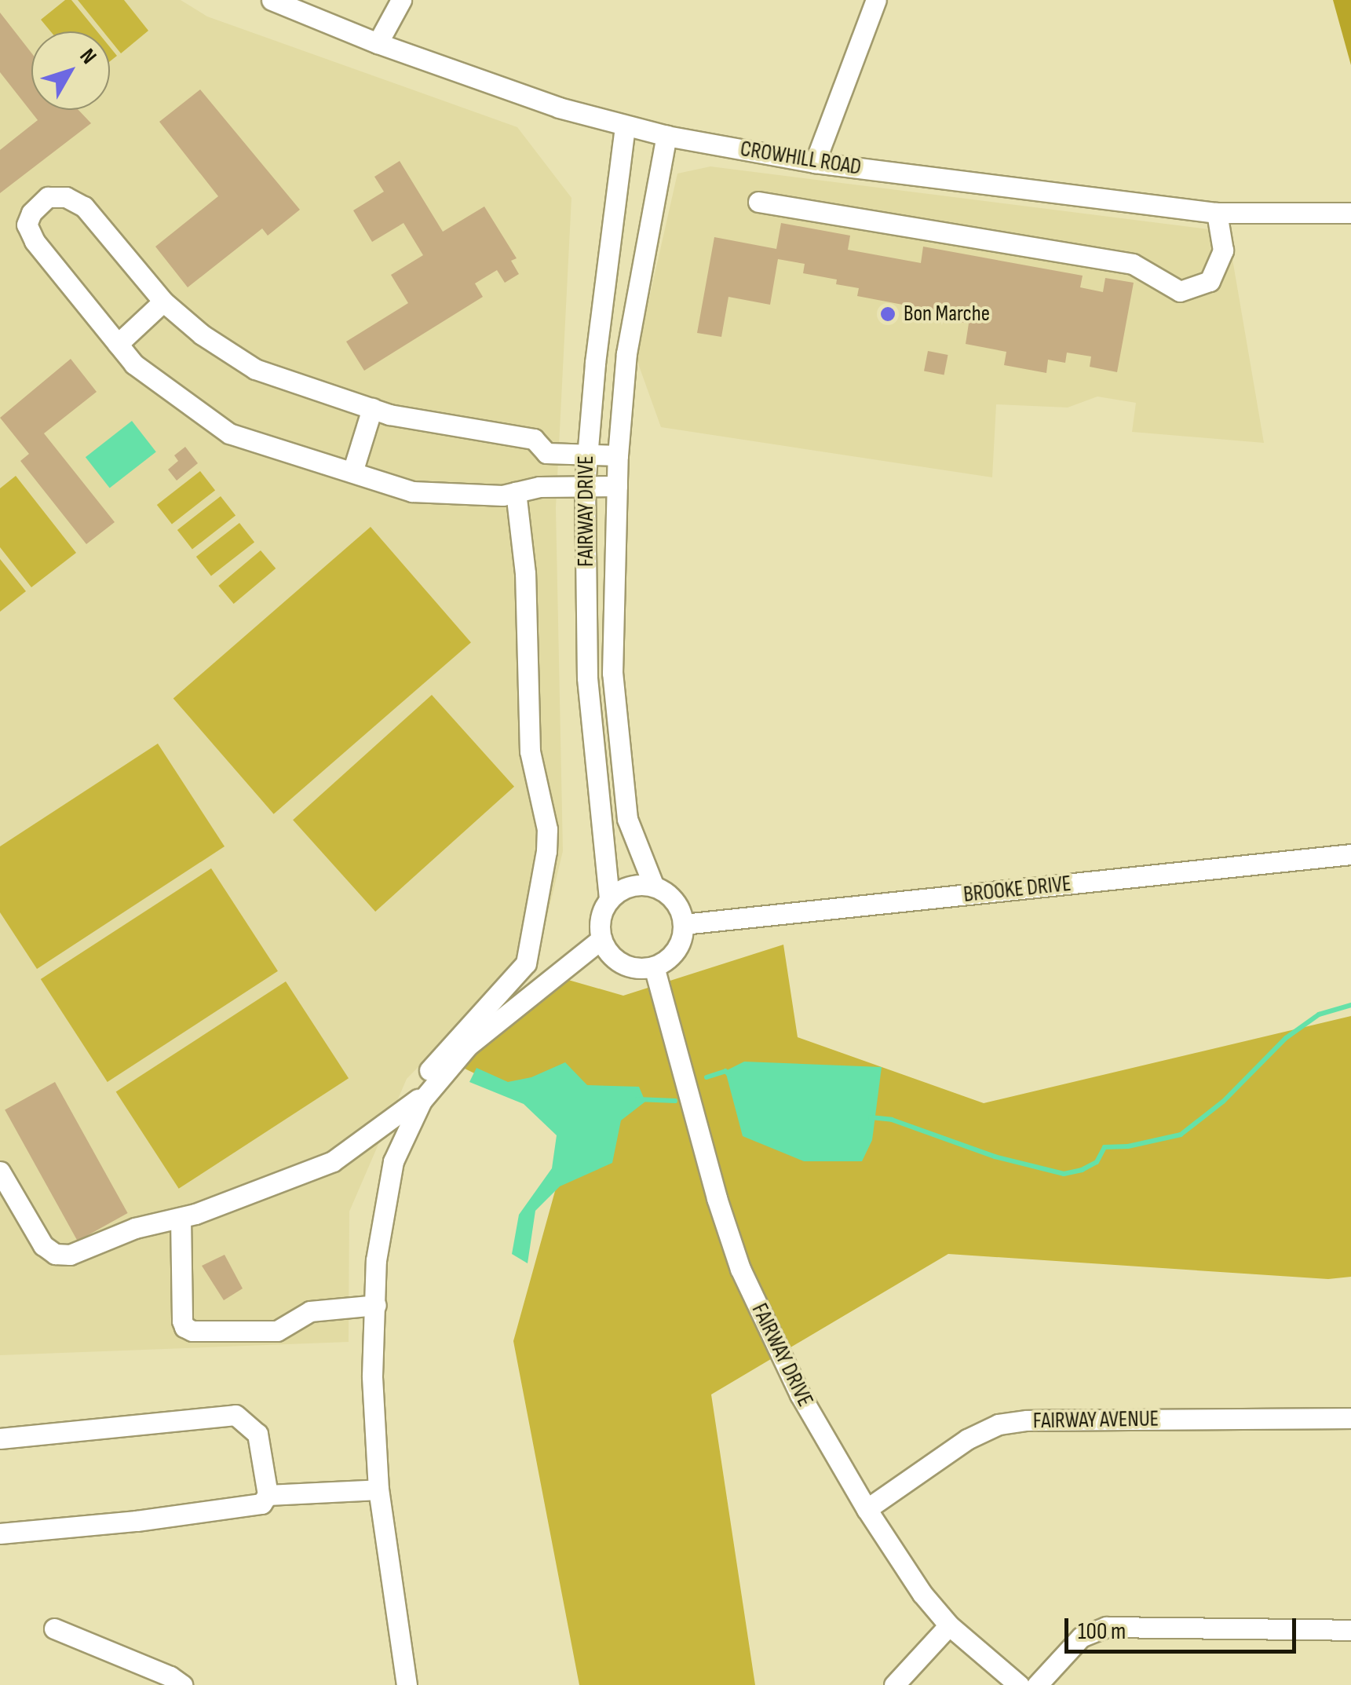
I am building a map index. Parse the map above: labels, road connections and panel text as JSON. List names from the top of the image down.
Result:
{
  "streets": {
    "street": [
      "CROWHILL ROAD",
      "FAIRWAY DRIVE",
      "BROOKE DRIVE",
      "FAIRWAY AVENUE"
    ]
  },
  "crossings": [
    ["CROWHILL ROAD", "FAIRWAY DRIVE"],
    ["FAIRWAY DRIVE", "BROOKE DRIVE"],
    ["FAIRWAY DRIVE", "FAIRWAY AVENUE"]
  ],
  "places": ["Bon Marche"],
  "scale_bar": "100 m",
  "north": "top right"
}
